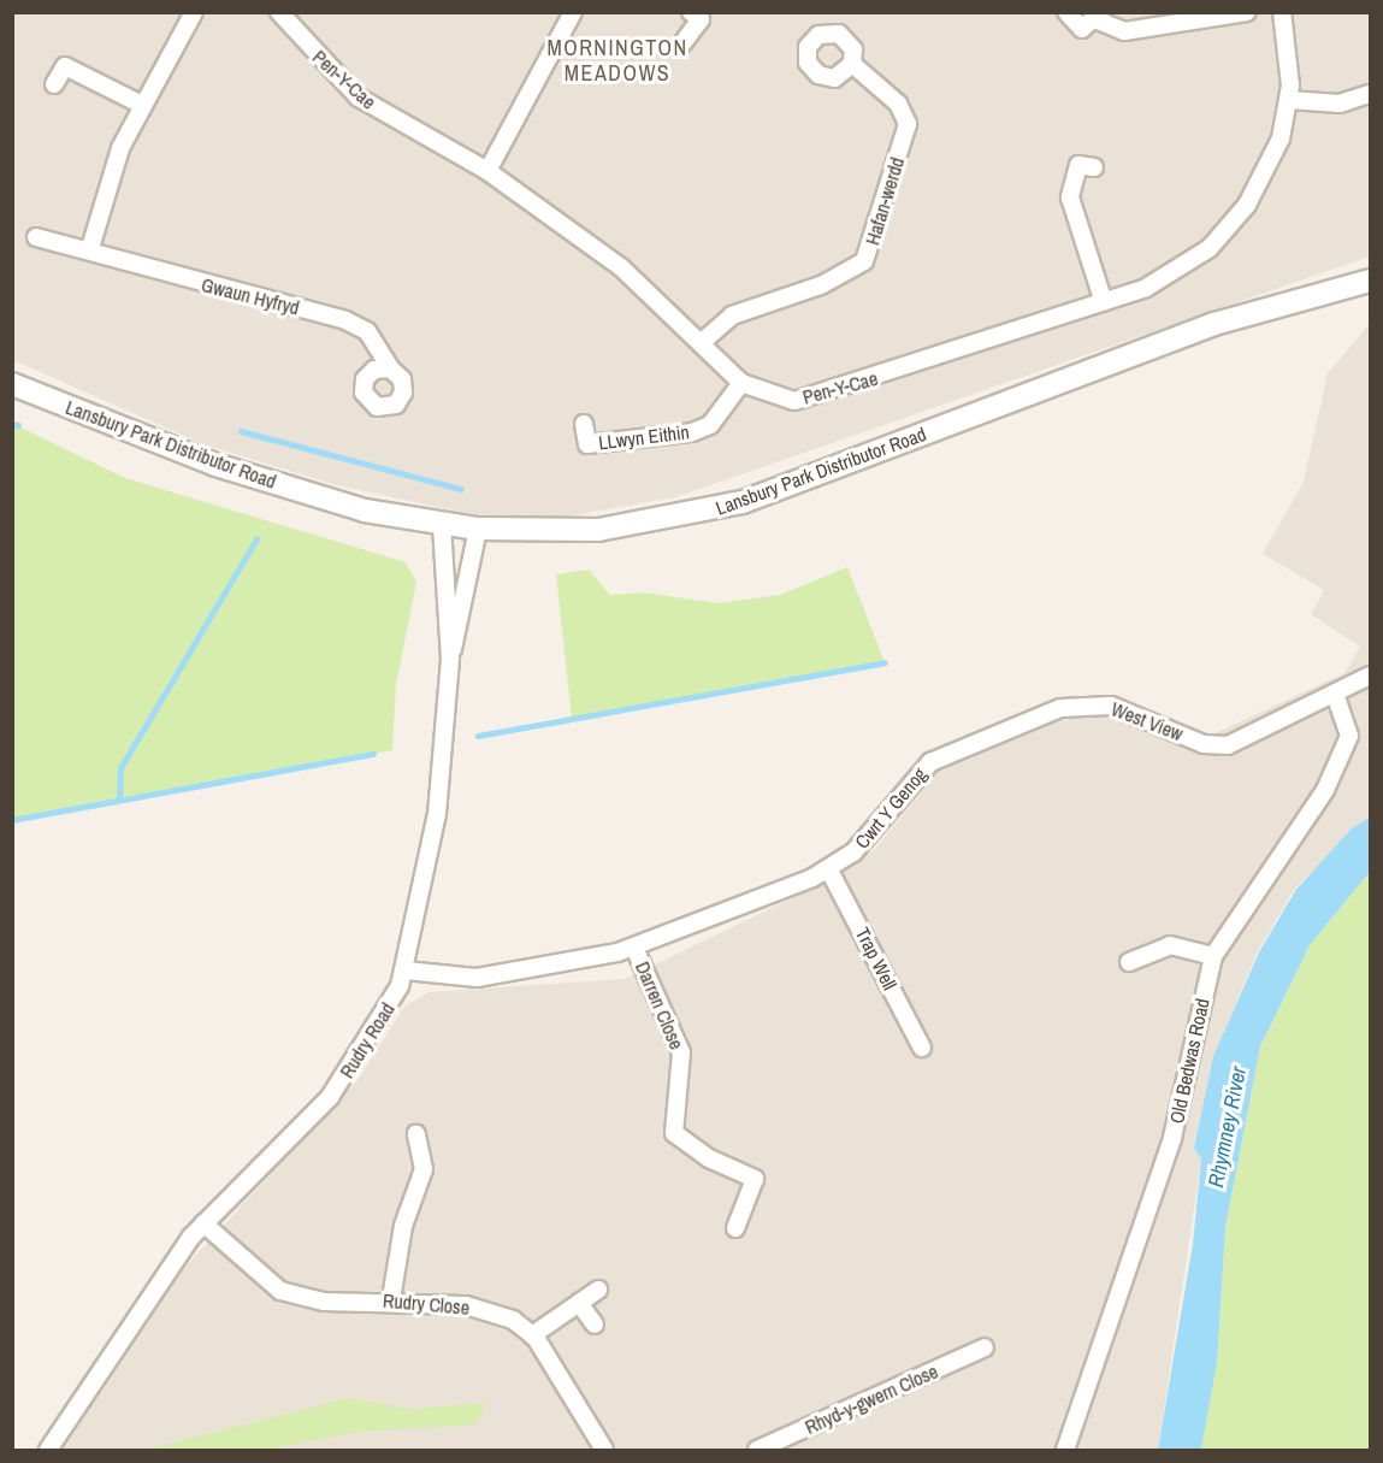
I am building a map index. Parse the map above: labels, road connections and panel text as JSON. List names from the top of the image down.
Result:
{
  "streets": {
    "street": [
      "Pen-Y-Cae",
      "Hafan-werdd",
      "Gwaun Hyfryd",
      "LLwyn Eithin",
      "Lansbury Park Distributor Road",
      "West View",
      "Cwrt Y Genog",
      "Trap Well",
      "Darren Close",
      "Rudry Road",
      "Old Bedwas Road",
      "Rudry Close",
      "Rhyd-y-gwern Close"
    ]
  },
  "crossings": [
    ["Pen-Y-Cae", "Hafan-werdd"],
    ["Pen-Y-Cae", "LLwyn Eithin"],
    ["West View", "Cwrt Y Genog"],
    ["West View", "Old Bedwas Road"],
    ["Cwrt Y Genog", "Trap Well"],
    ["Rudry Road", "Rudry Close"]
  ],
  "districts": ["MORNINGTON MEADOWS"],
  "water": ["Rhymney River"]
}
